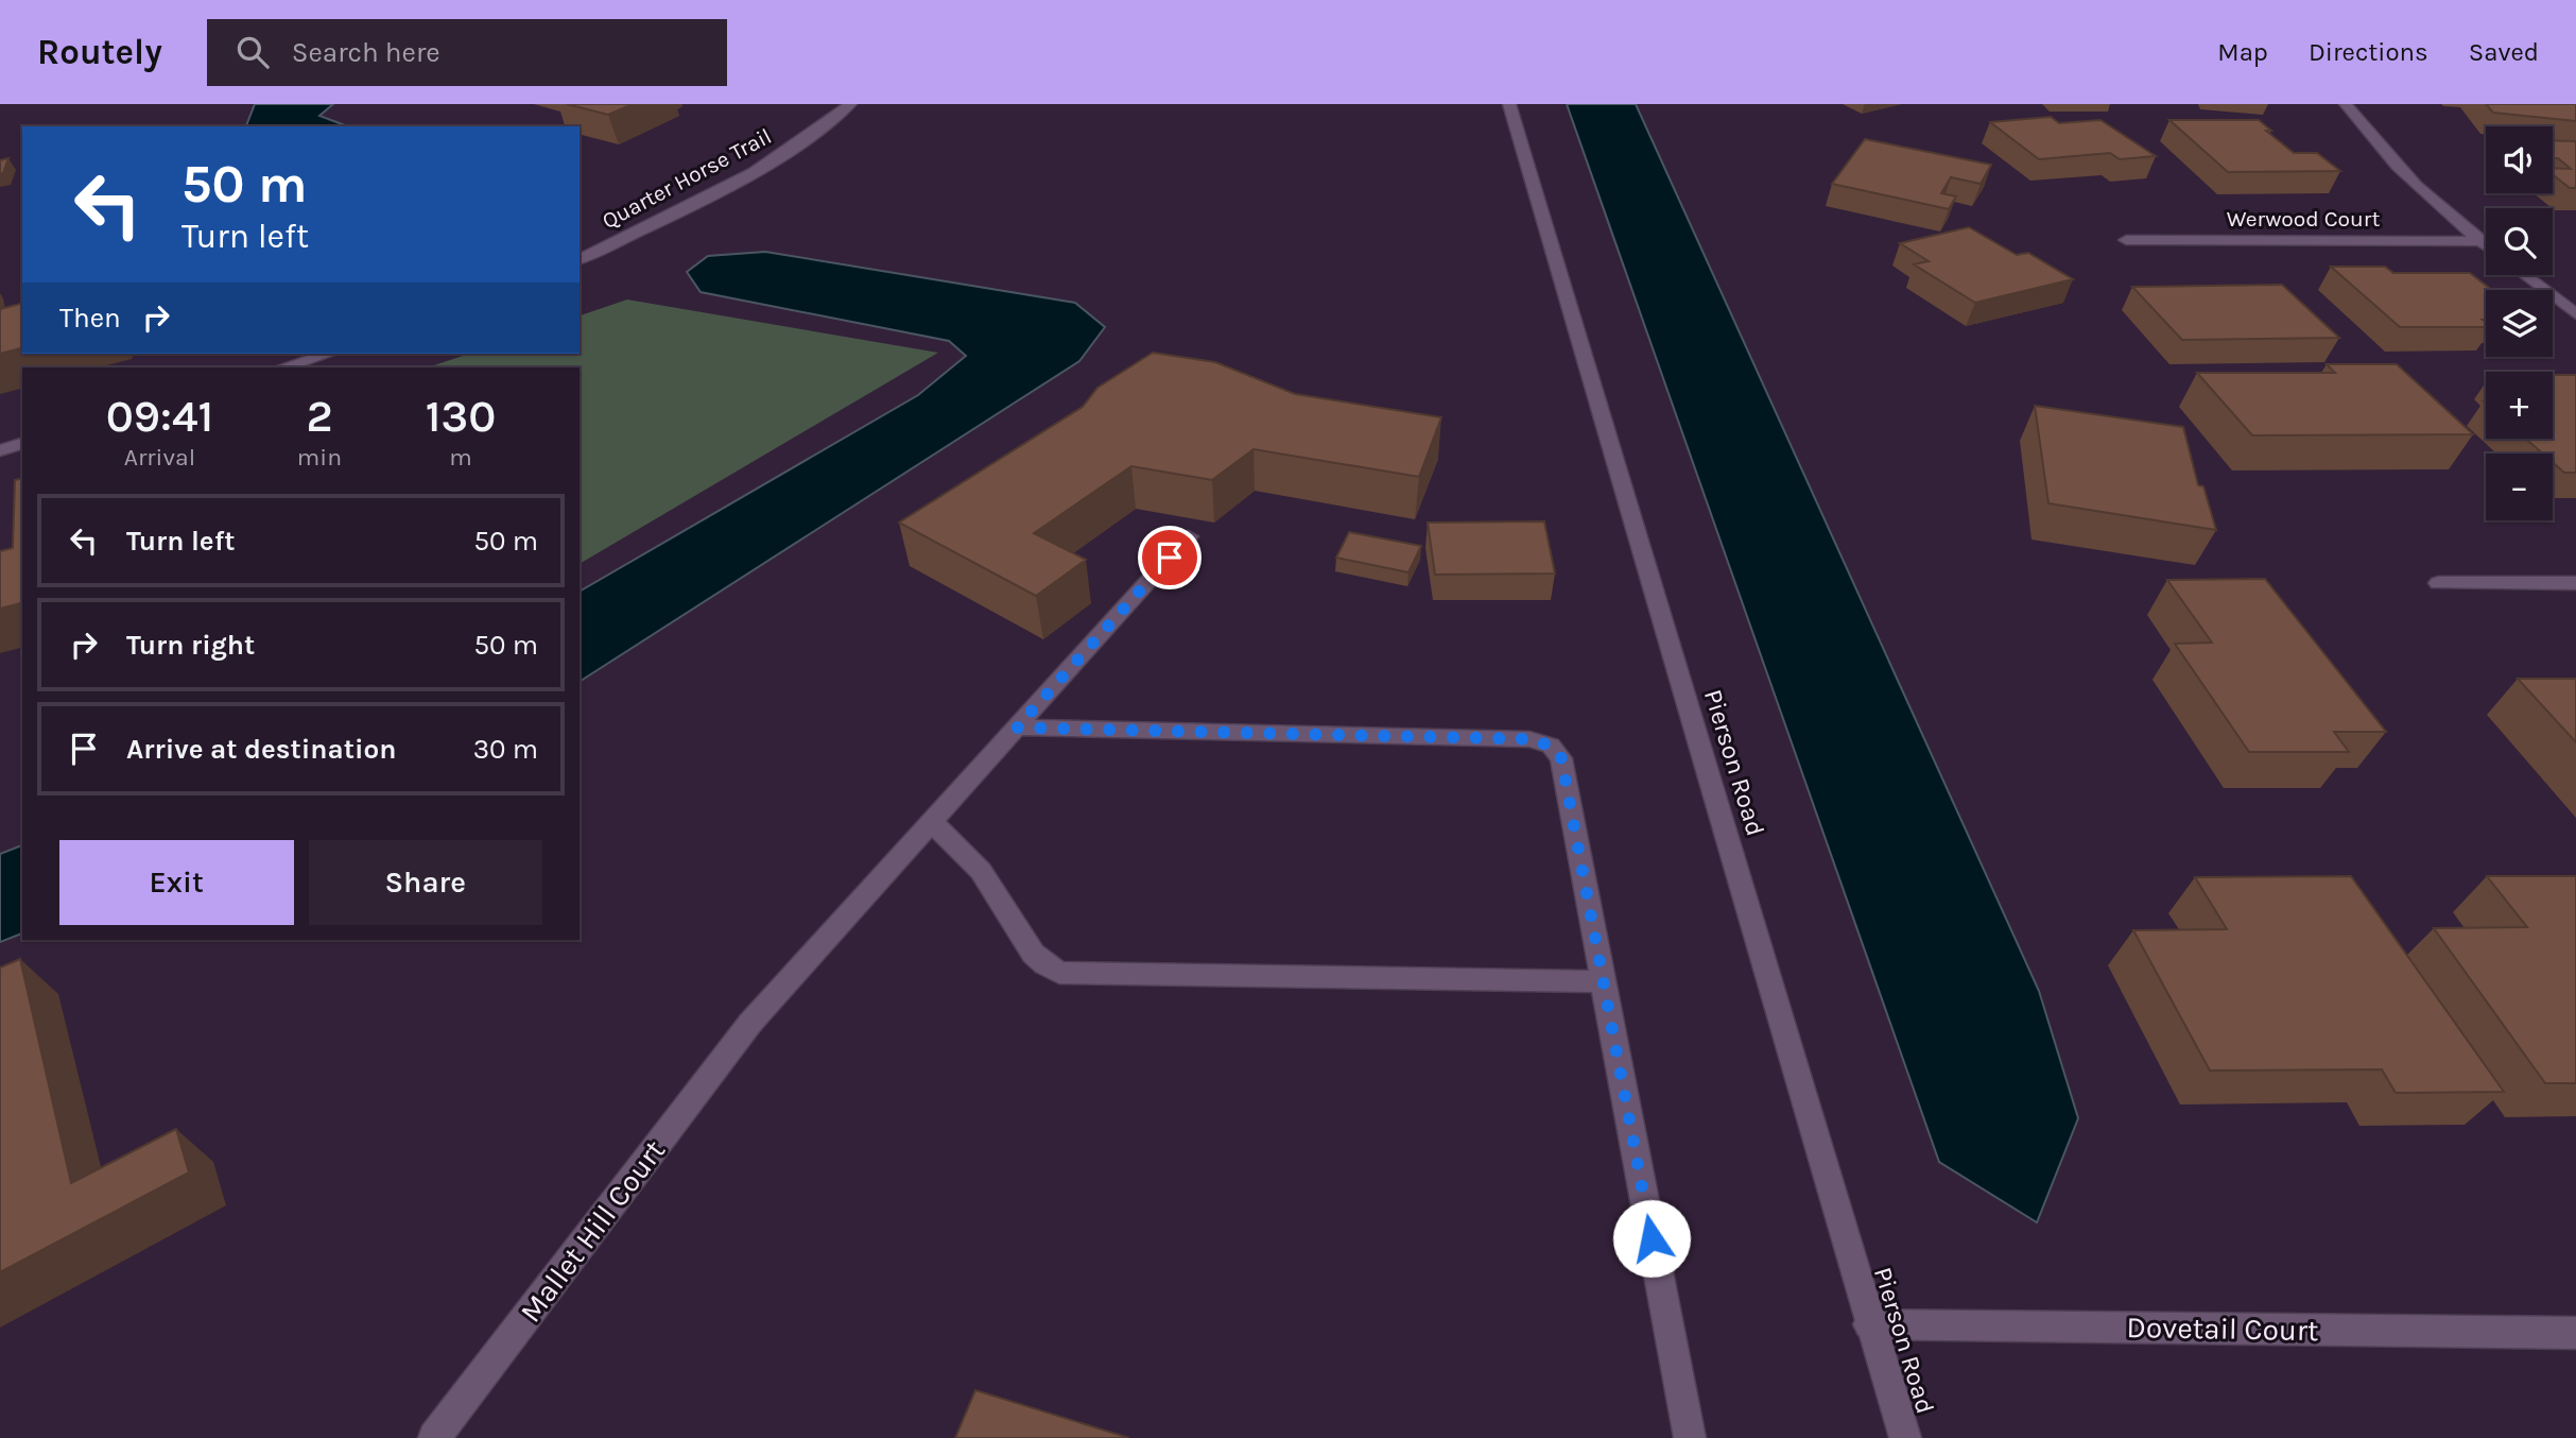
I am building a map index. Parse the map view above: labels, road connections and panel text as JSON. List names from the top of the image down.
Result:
{
  "streets": {
    "street": [
      "Quarter Horse Trail",
      "Werwood Court",
      "Pierson Road",
      "Mallet Hill Court",
      "Dovetail Court"
    ]
  },
  "crossings": [
    ["Pierson Road", "Dovetail Court"]
  ],
  "page": {
    "header": "Routely",
    "search": "Search here",
    "nav": ["Map", "Directions", "Saved"],
    "map_buttons": ["+", "−"],
    "turn": ["50 m", "Turn left"],
    "then": "Then",
    "eta": [
      "09:41",
      "Arrival",
      "2",
      "min",
      "130",
      "m"
    ],
    "list": [
      {
        "name": "Turn left",
        "value": "50 m"
      },
      {
        "name": "Turn right",
        "value": "50 m"
      },
      {
        "name": "Arrive at destination",
        "value": "30 m"
      }
    ],
    "buttons": ["Exit", "Share"]
  }
}
